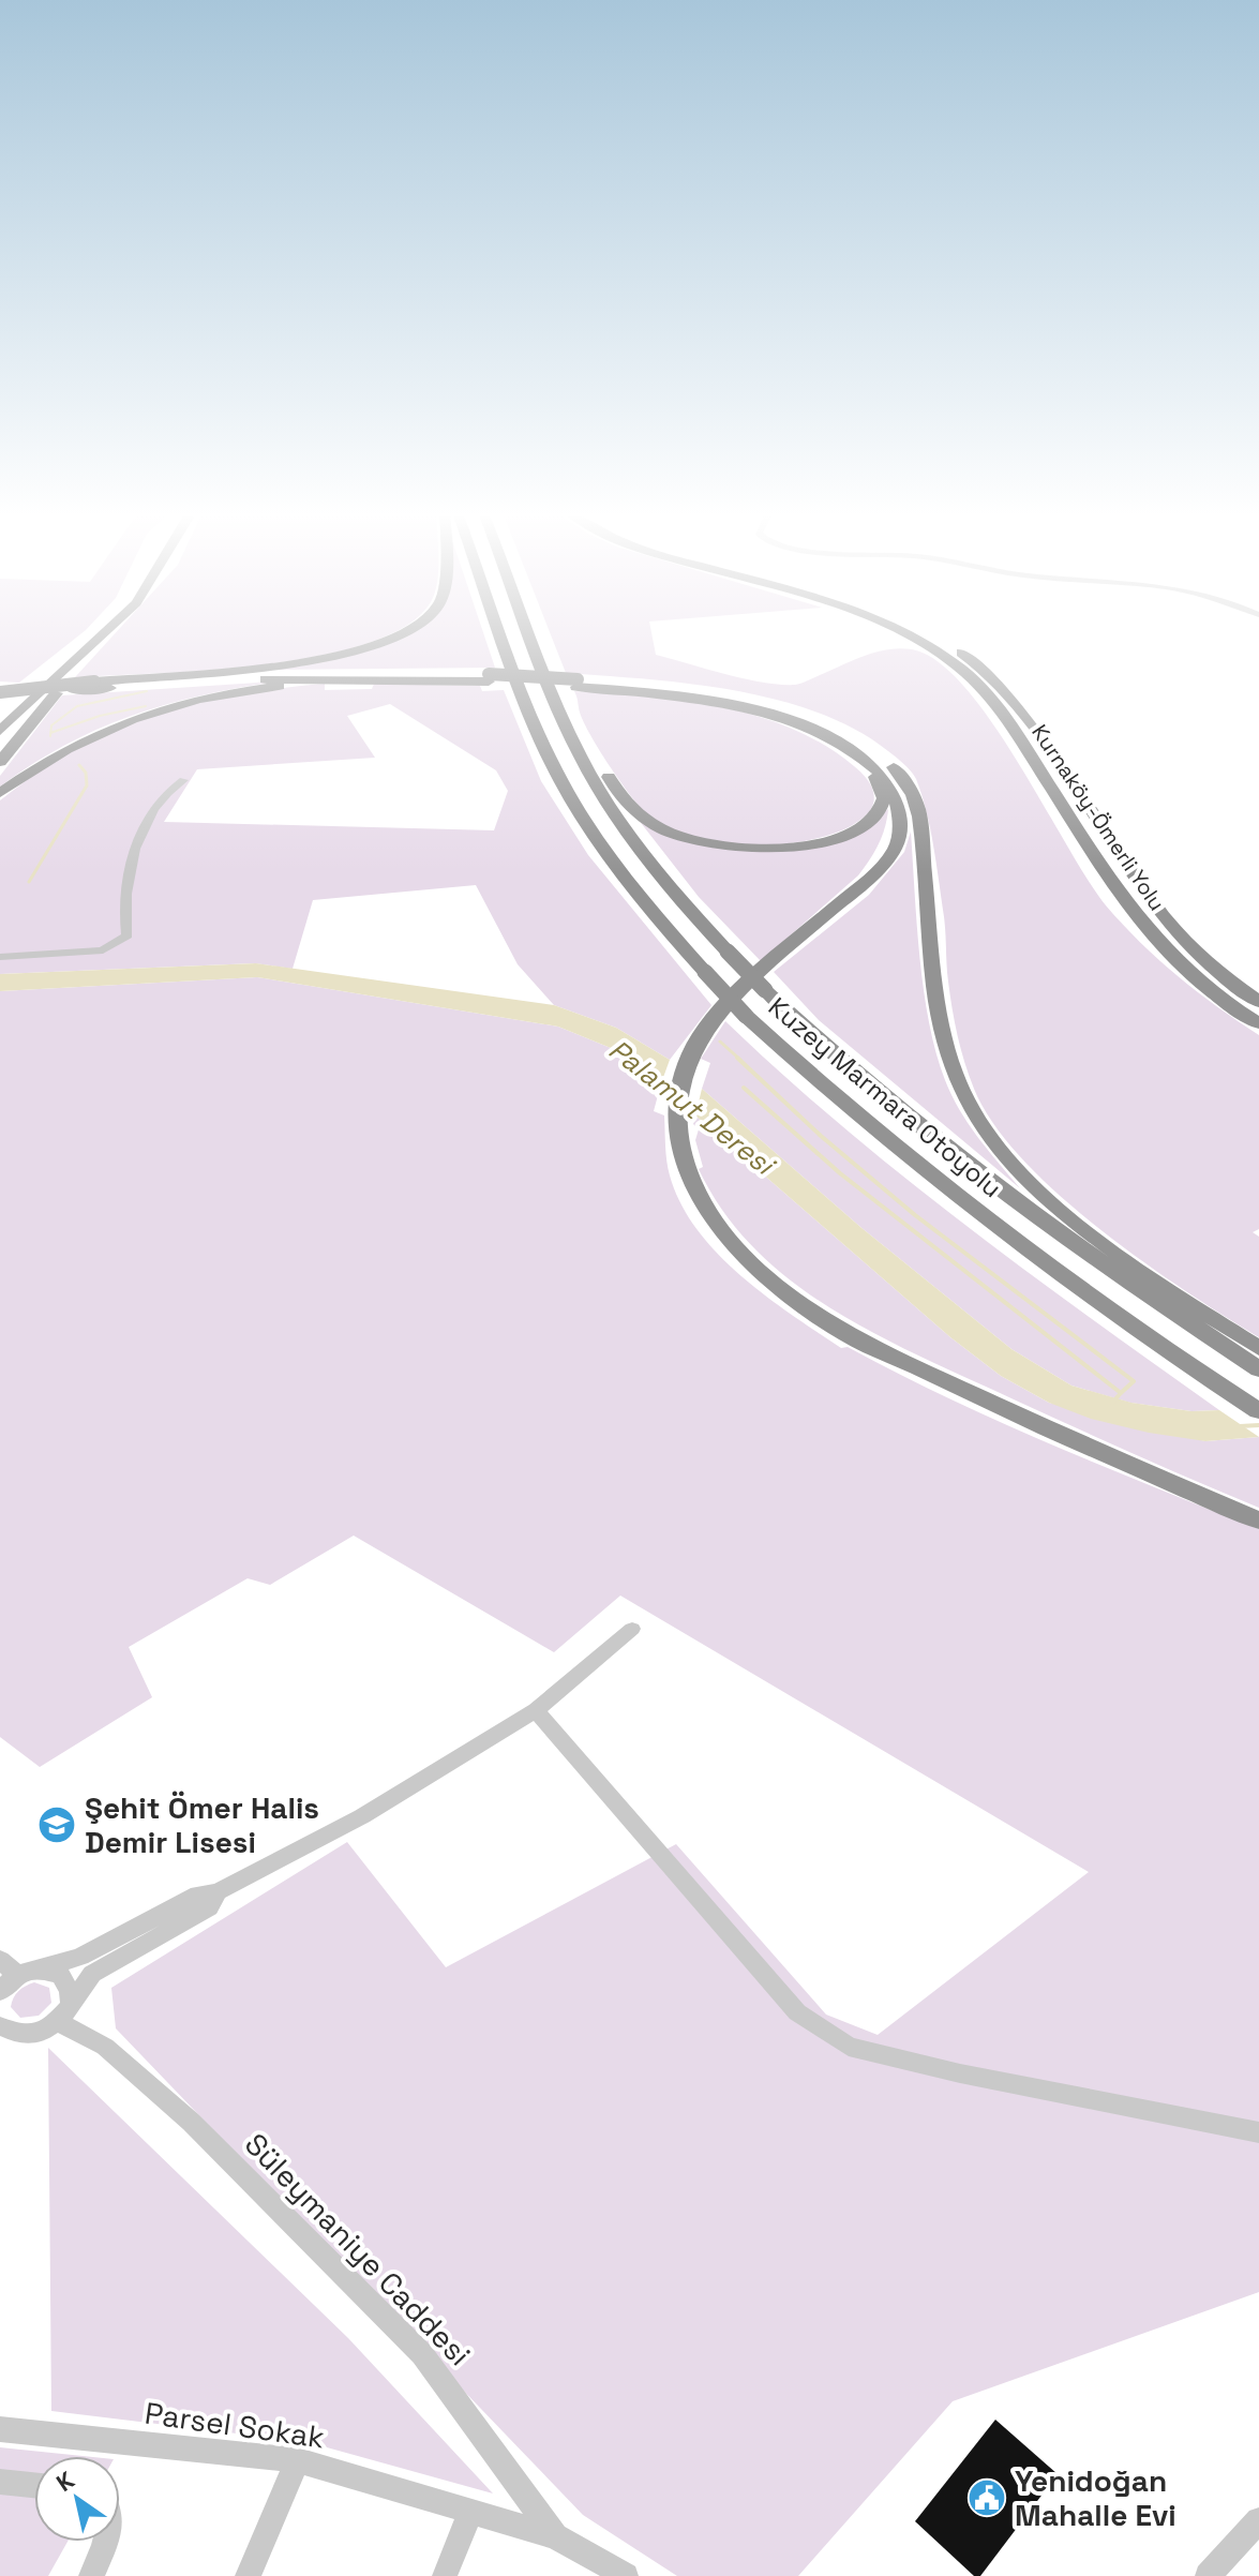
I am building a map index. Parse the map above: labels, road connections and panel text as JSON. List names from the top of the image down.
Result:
{
  "streets": {
    "highway": ["Kurnaköy-Ömerli Yolu", "Kuzey Marmara Otoyolu"],
    "street": ["Süleymaniye Caddesi", "Parsel Sokak"]
  },
  "crossings": [
    ["Süleymaniye Caddesi", "Parsel Sokak"]
  ],
  "water": ["Palamut Deresi"],
  "places": {
    "school or university": ["Şehit Ömer Halis Demir Lisesi"],
    "public building": ["Yenidoğan Mahalle Evi"]
  },
  "north": "top left"
}
